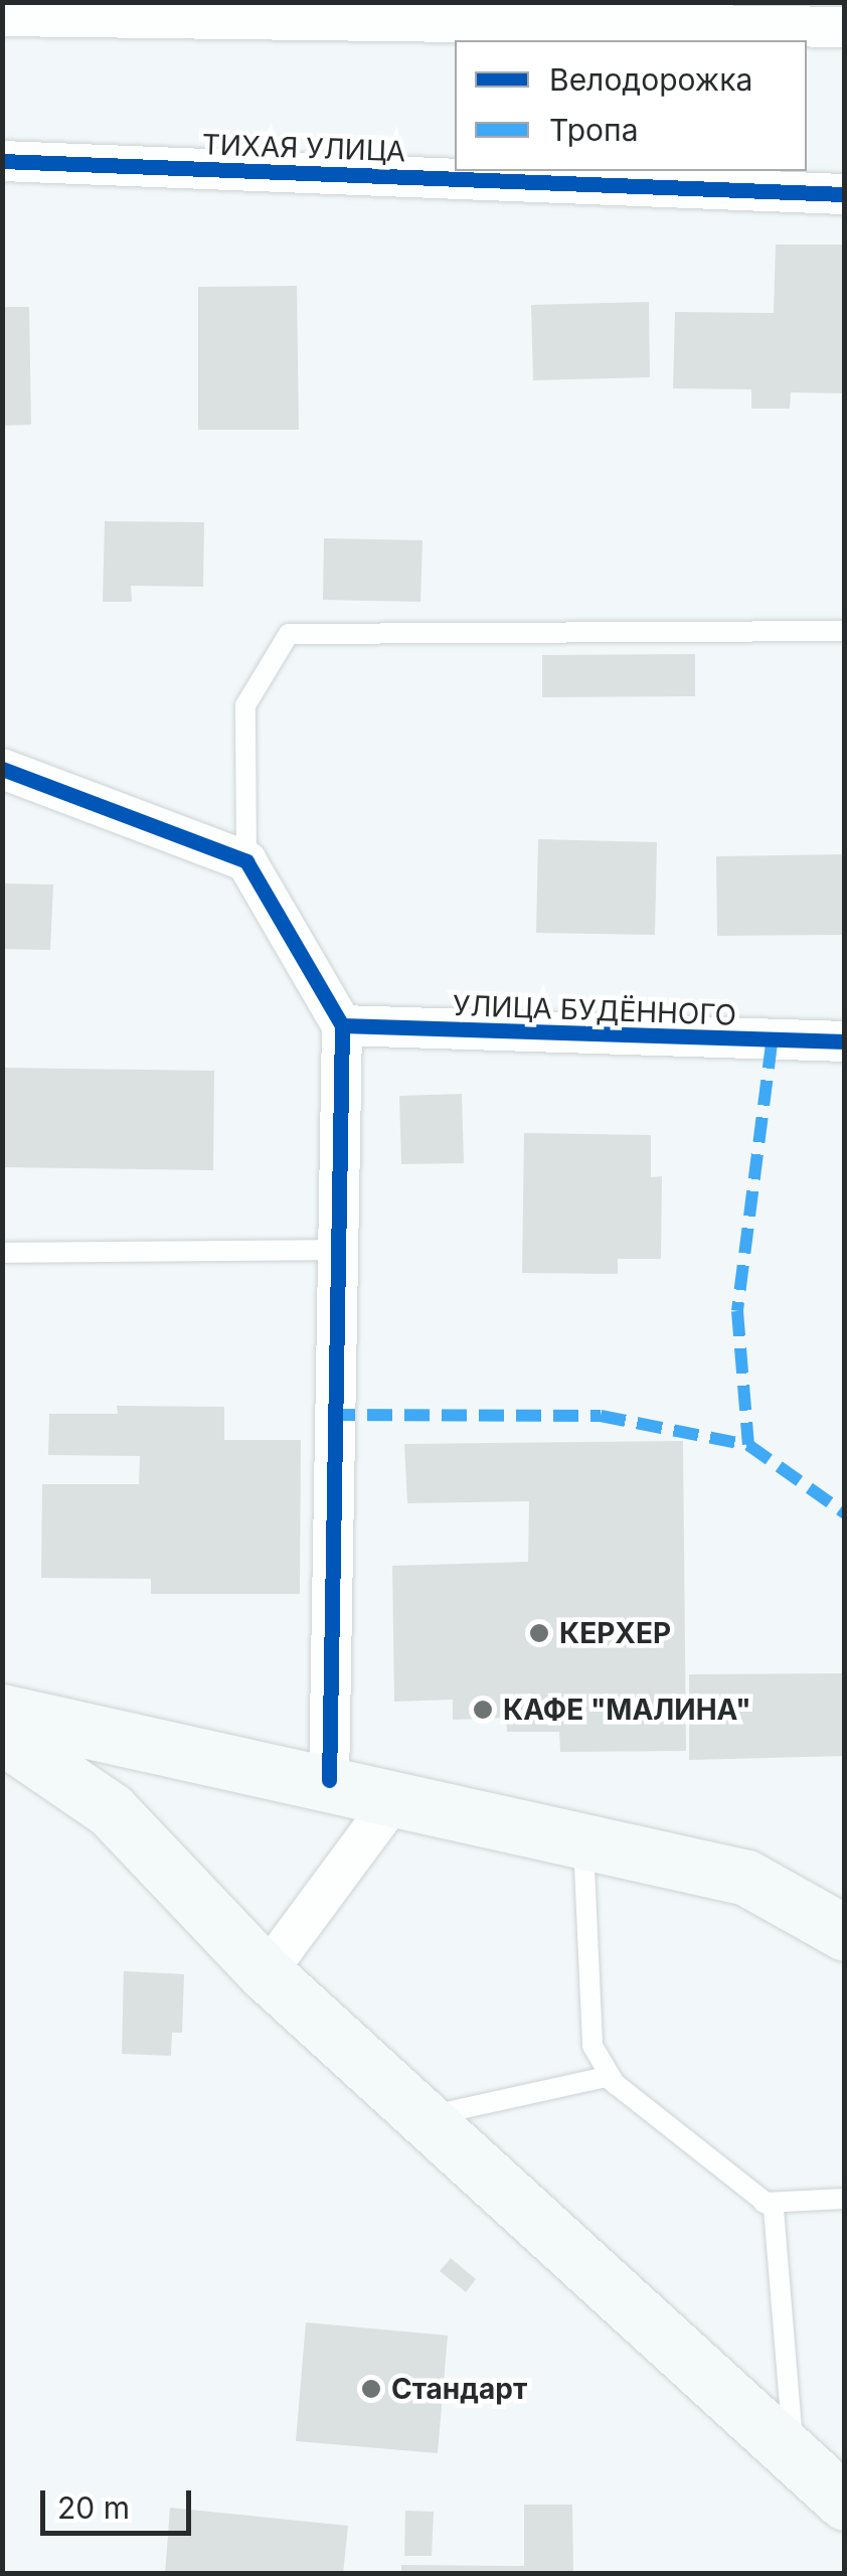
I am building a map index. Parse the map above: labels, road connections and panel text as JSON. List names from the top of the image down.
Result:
{
  "streets": {
    "street": ["ТИХАЯ УЛИЦА", "УЛИЦА БУДЁННОГО"]
  },
  "places": ["КЕРХЕР", "КАФЕ \"МАЛИНА\"", "Стандарт"],
  "legend": ["Велодорожка", "Тропа"],
  "scale_bar": "20 m"
}
